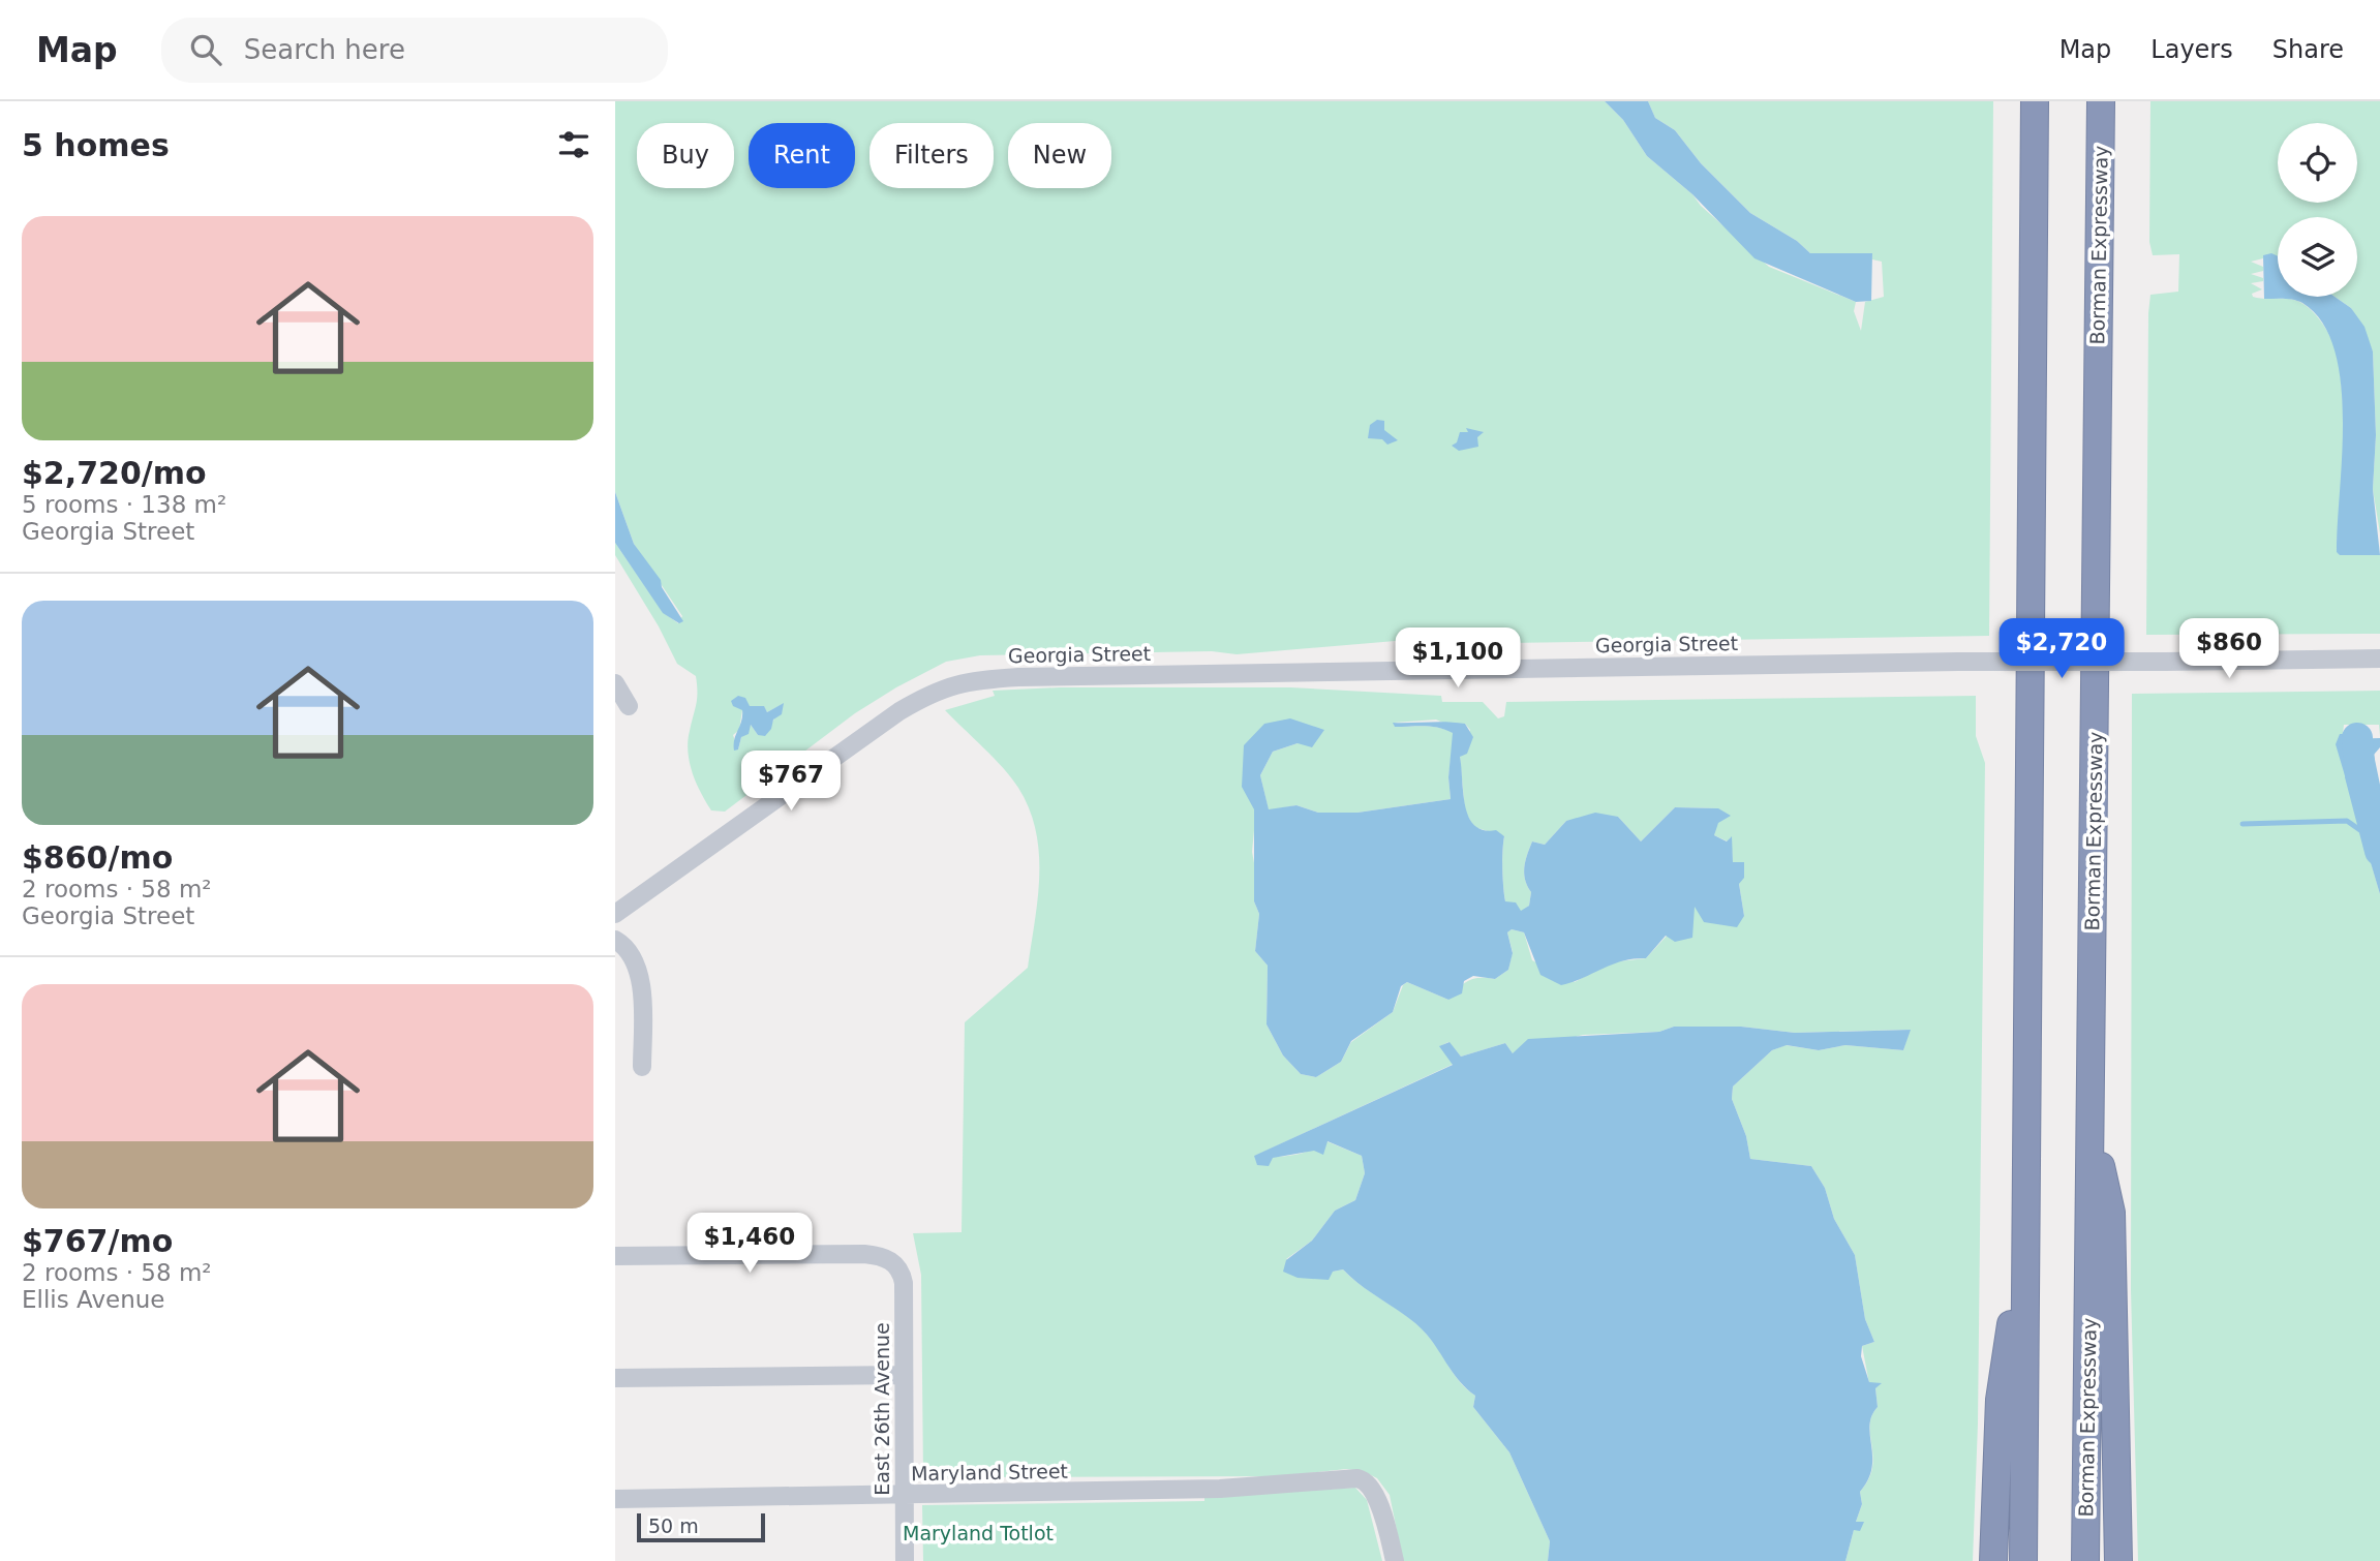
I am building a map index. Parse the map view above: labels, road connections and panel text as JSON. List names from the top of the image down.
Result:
{
  "streets": {
    "highway": ["Borman Expressway"],
    "street": ["Georgia Street", "East 26th Avenue", "Maryland Street"]
  },
  "crossings": [
    ["East 26th Avenue", "Maryland Street"]
  ],
  "parks": ["Maryland Totlot"],
  "scale_bar": "50 m",
  "page": {
    "header": "Map",
    "search": "Search here",
    "nav": ["Map", "Layers", "Share"],
    "heading": "5 homes",
    "chip": [
      "Buy",
      "Rent",
      "Filters",
      "New"
    ],
    "list": [
      {
        "name": "$2,720/mo",
        "note": "5 rooms · 138 m² · Georgia Street"
      },
      {
        "name": "$860/mo",
        "note": "2 rooms · 58 m² · Georgia Street"
      },
      {
        "name": "$767/mo",
        "note": "2 rooms · 58 m² · Ellis Avenue"
      }
    ],
    "price": [
      "$2,720",
      "$860",
      "$1,100",
      "$767",
      "$1,460"
    ],
    "scale": "50 m"
  }
}
